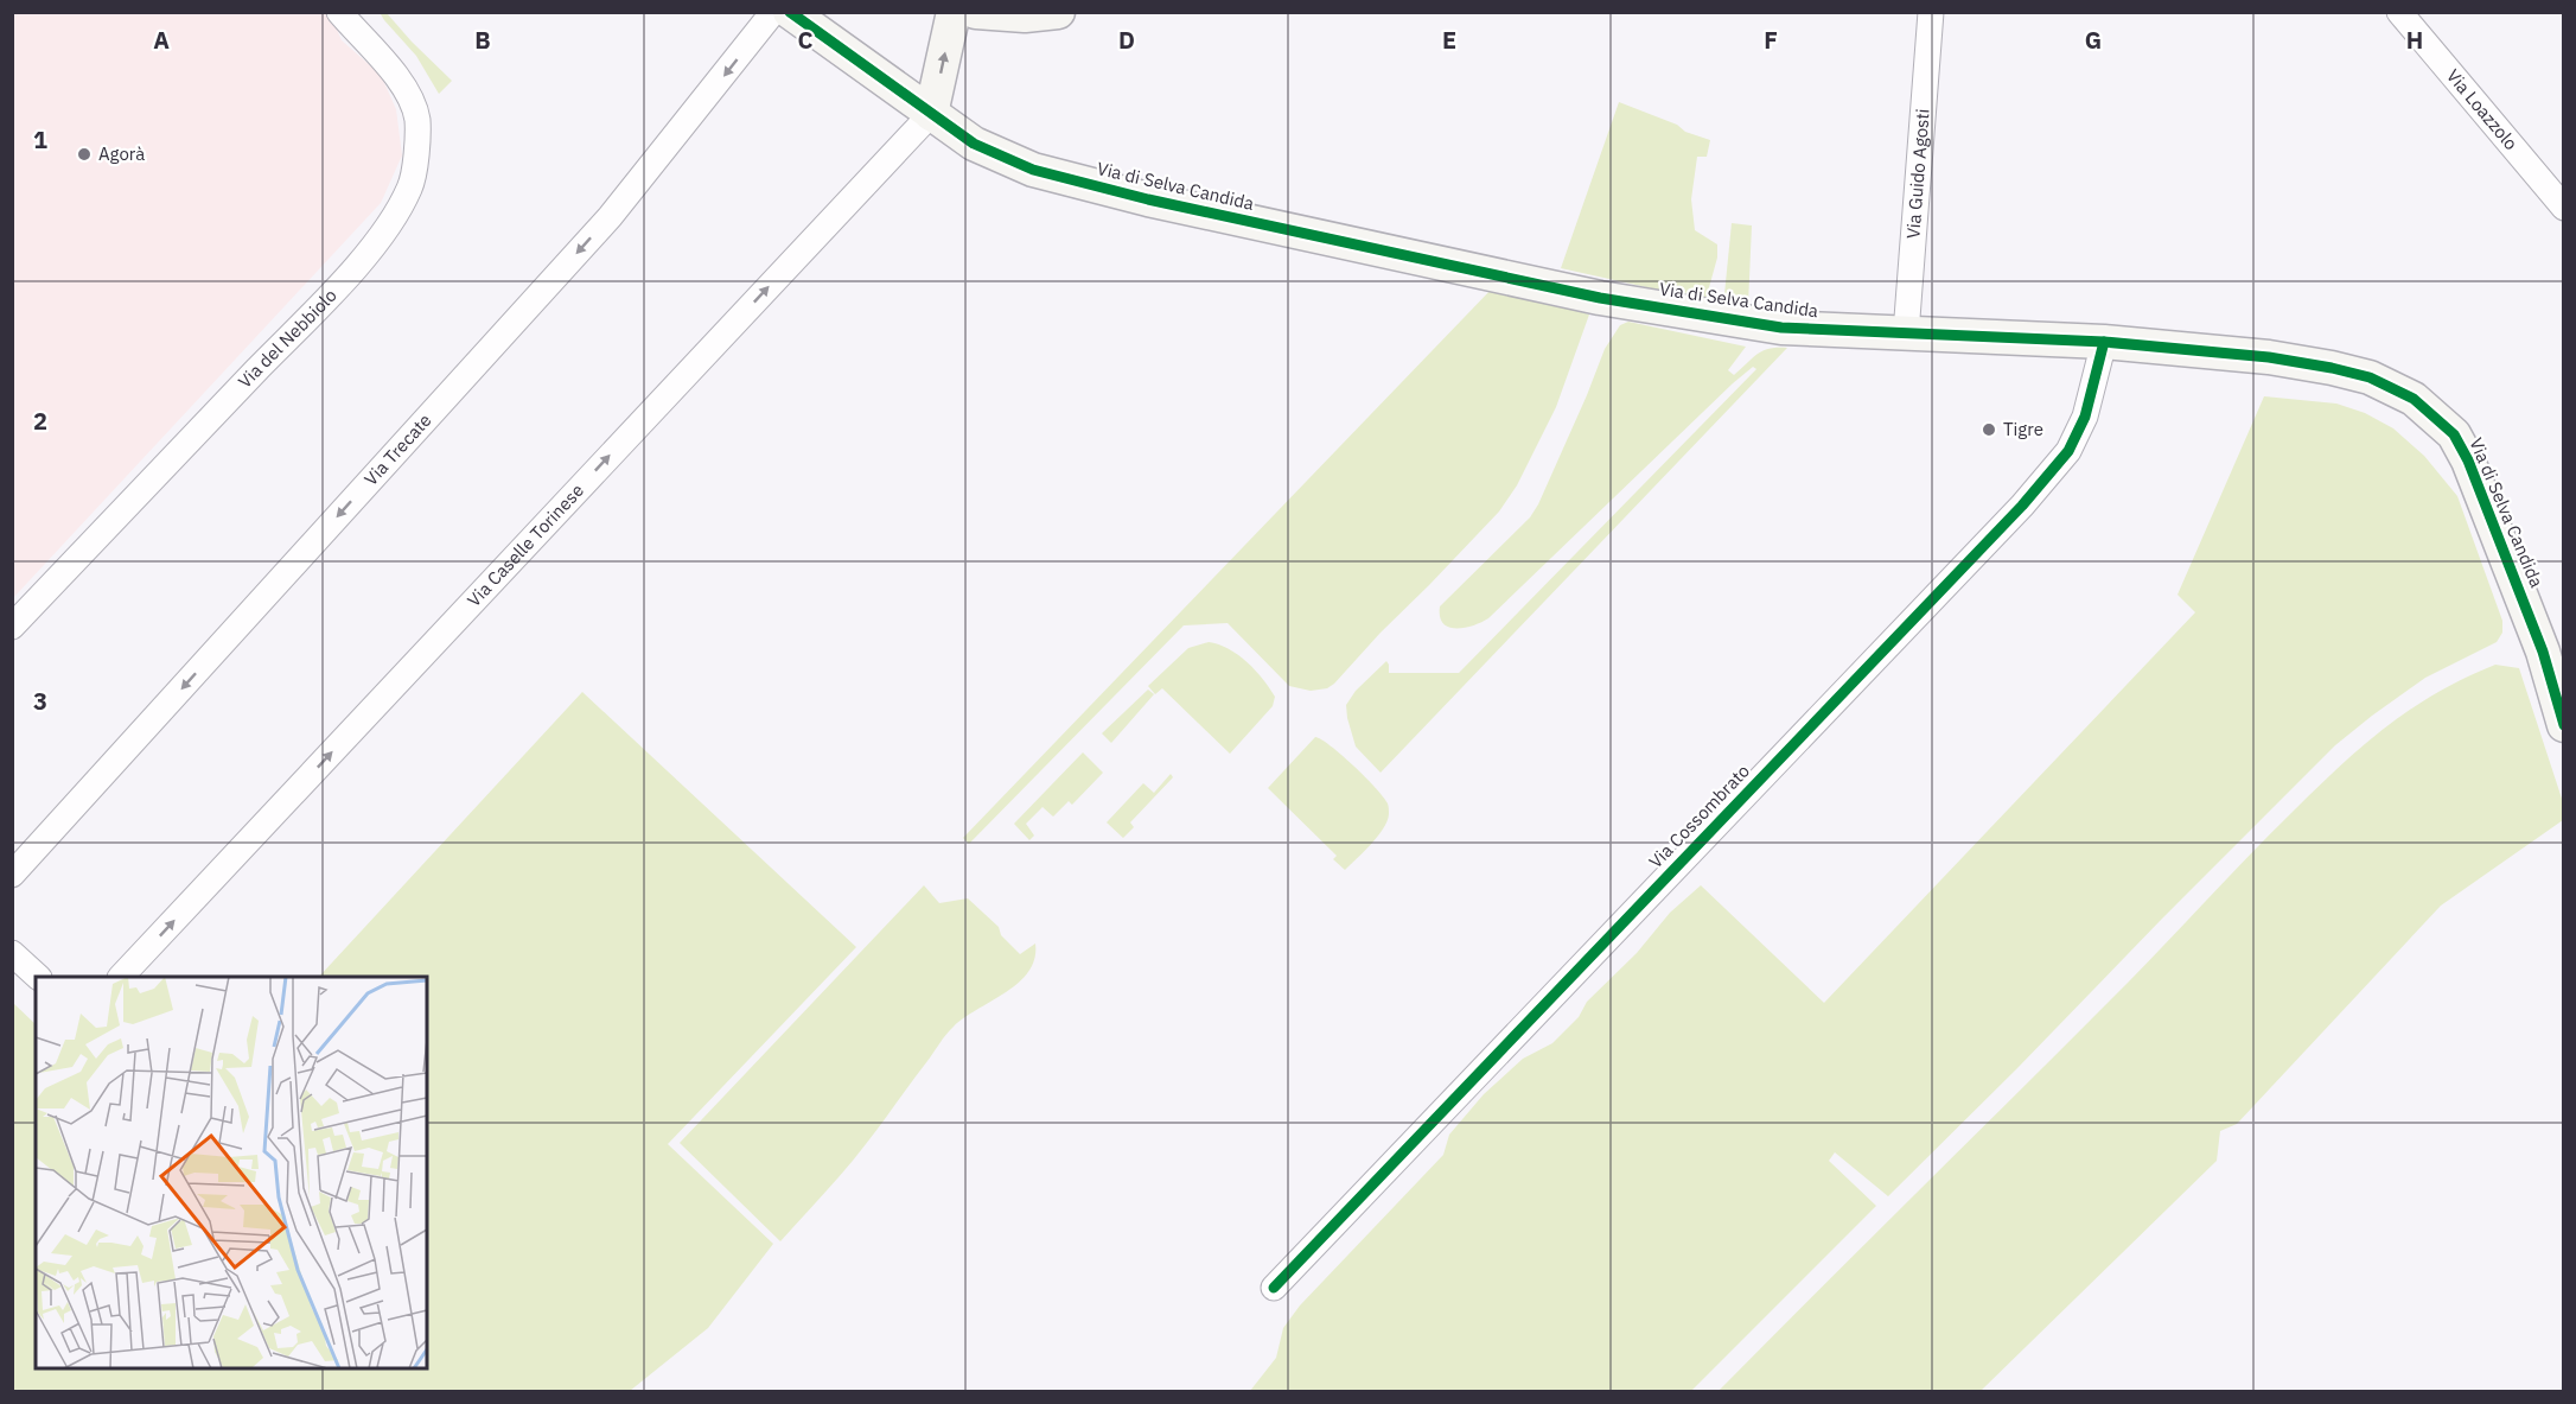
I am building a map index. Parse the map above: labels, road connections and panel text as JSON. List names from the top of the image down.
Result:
{
  "streets": {
    "street": [
      "Via Loazzolo",
      "Via Guido Agosti",
      "Via di Selva Candida",
      "Via del Nebbiolo",
      "Via Trecate",
      "Via Caselle Torinese",
      "Via Cossombrato"
    ]
  },
  "crossings": [
    ["Via Guido Agosti", "Via di Selva Candida"],
    ["Via di Selva Candida", "Via Caselle Torinese"],
    ["Via di Selva Candida", "Via Cossombrato"]
  ],
  "one_way": ["Via Trecate", "Via Caselle Torinese"],
  "places": ["Agorà", "Tigre"],
  "grid": {
    "columns": [
      "A",
      "B",
      "C",
      "D",
      "E",
      "F",
      "G",
      "H"
    ],
    "rows": ["1", "2", "3"]
  }
}
